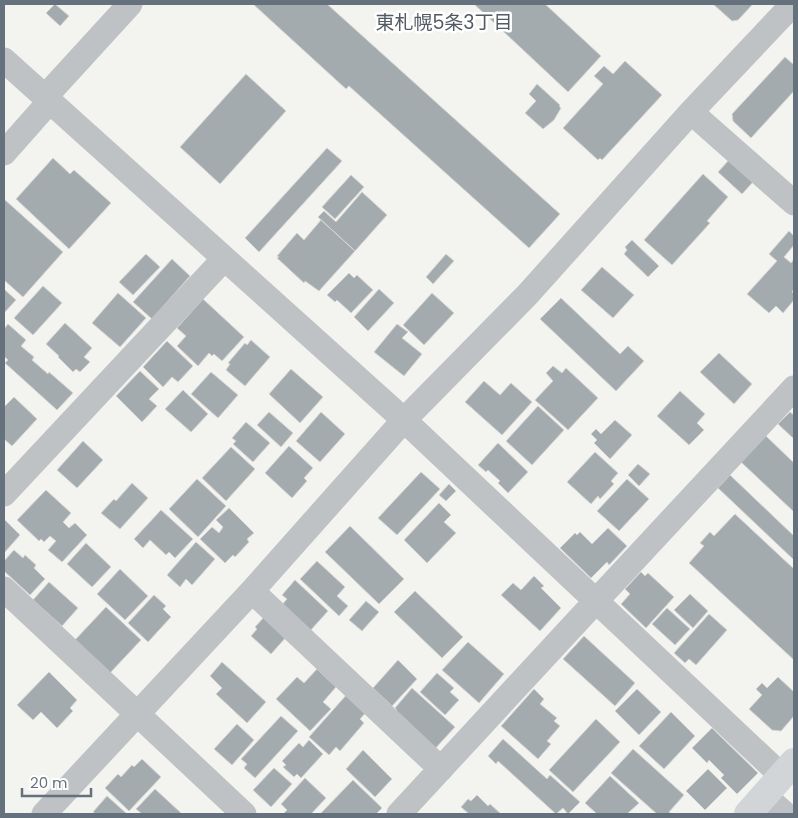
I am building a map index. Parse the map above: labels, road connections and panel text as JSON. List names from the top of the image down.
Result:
{
  "districts": ["東札幌5条3丁目"],
  "scale_bar": "20 m"
}
